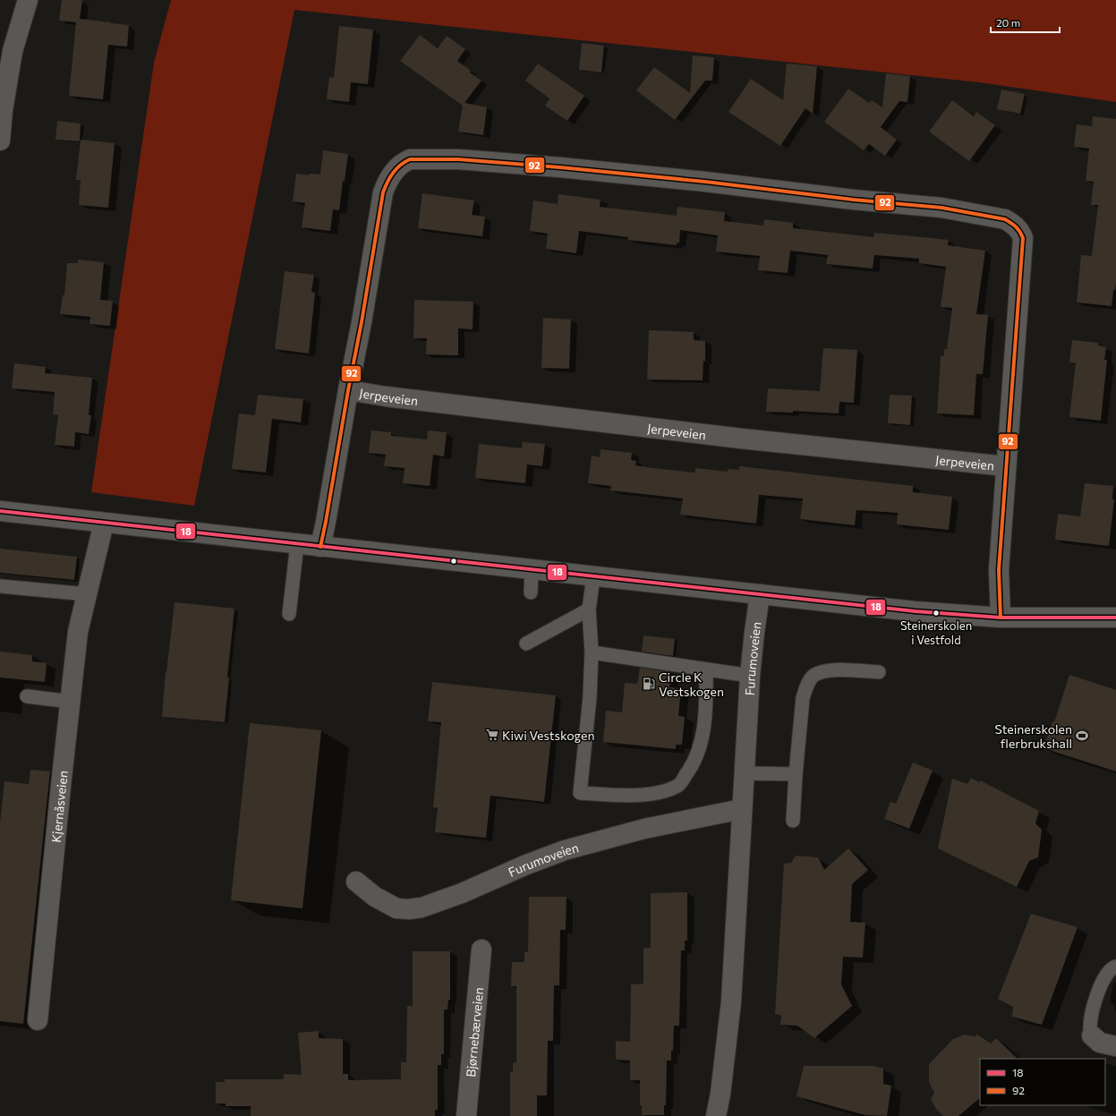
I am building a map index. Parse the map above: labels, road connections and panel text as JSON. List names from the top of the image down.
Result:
{
  "streets": {
    "street": [
      "Jerpeveien",
      "Furumoveien",
      "Kjernåsveien",
      "Bjørnebærveien"
    ]
  },
  "places": {
    "other": ["Steinerskolen i Vestfold"],
    "fuel station": ["Circle K Vestskogen"],
    "supermarket": ["Kiwi Vestskogen"],
    "sports": ["Steinerskolen flerbrukshall"]
  },
  "lines": ["transit line 92", "transit line 18"],
  "legend": ["18", "92"],
  "scale_bar": "20 m"
}
